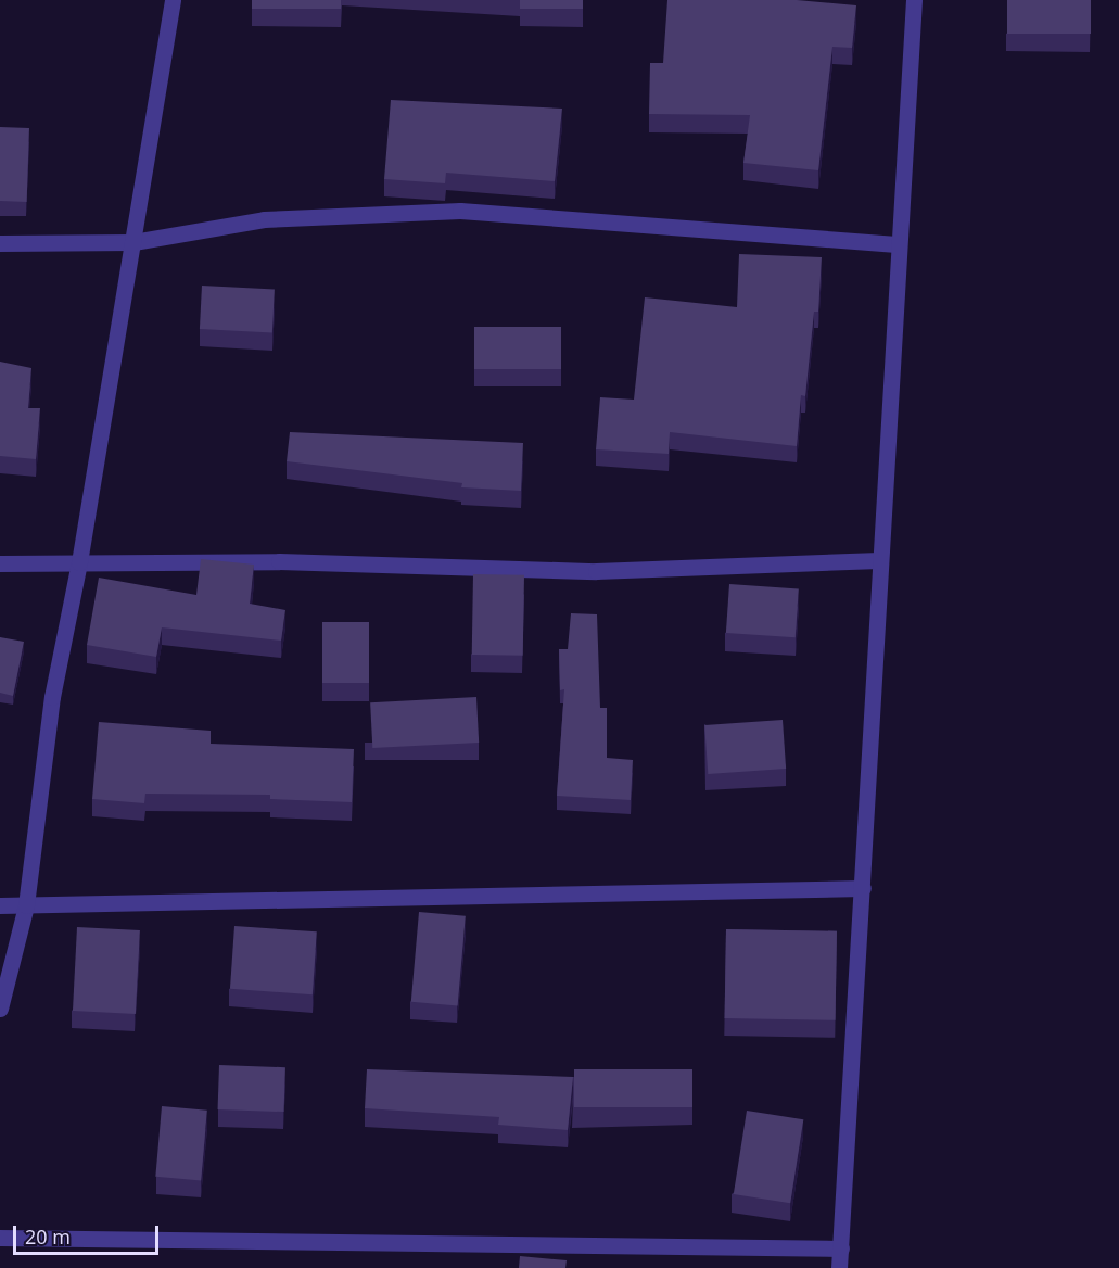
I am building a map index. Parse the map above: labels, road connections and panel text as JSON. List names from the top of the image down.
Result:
{
  "scale_bar": "20 m"
}
